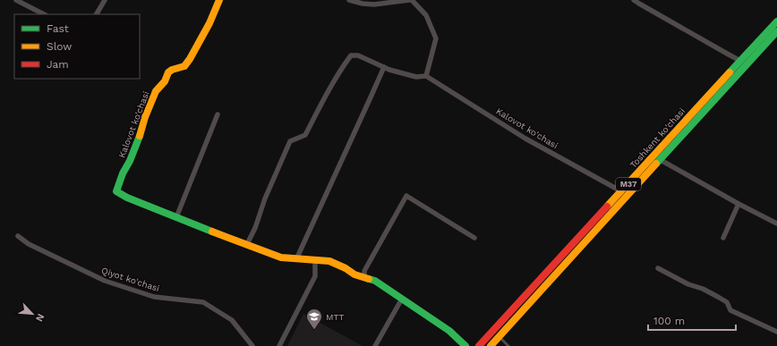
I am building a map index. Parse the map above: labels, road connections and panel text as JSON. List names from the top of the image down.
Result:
{
  "streets": {
    "main road": ["Kalovot ko'chasi", "Toshkent ko'chasi", "M37"],
    "street": ["Qiyot ko'chasi"]
  },
  "crossings": [
    ["Kalovot ko'chasi", "Toshkent ko'chasi"]
  ],
  "places": {
    "school or university": ["MTT"]
  },
  "legend": ["Fast", "Slow", "Jam"],
  "scale_bar": "100 m",
  "north": "bottom right"
}
